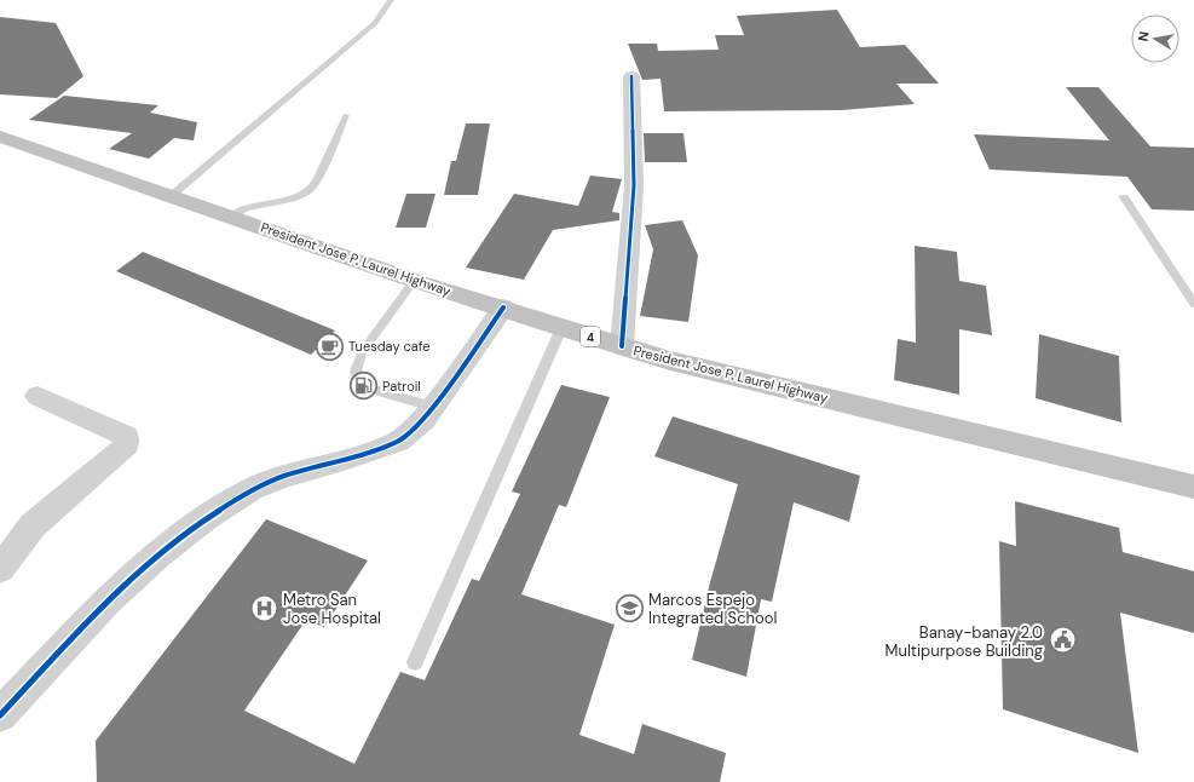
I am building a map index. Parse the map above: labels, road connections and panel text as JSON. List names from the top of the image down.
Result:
{
  "streets": {
    "highway": ["President Jose P. Laurel Highway", "4"]
  },
  "places": {
    "cafe": ["Tuesday cafe"],
    "fuel station": ["Patroil"],
    "hospital": ["Metro San Jose Hospital"],
    "school or university": ["Marcos Espejo Integrated School"],
    "public building": ["Banay-banay 2.0 Multipurpose Building"]
  },
  "north": "left"
}
